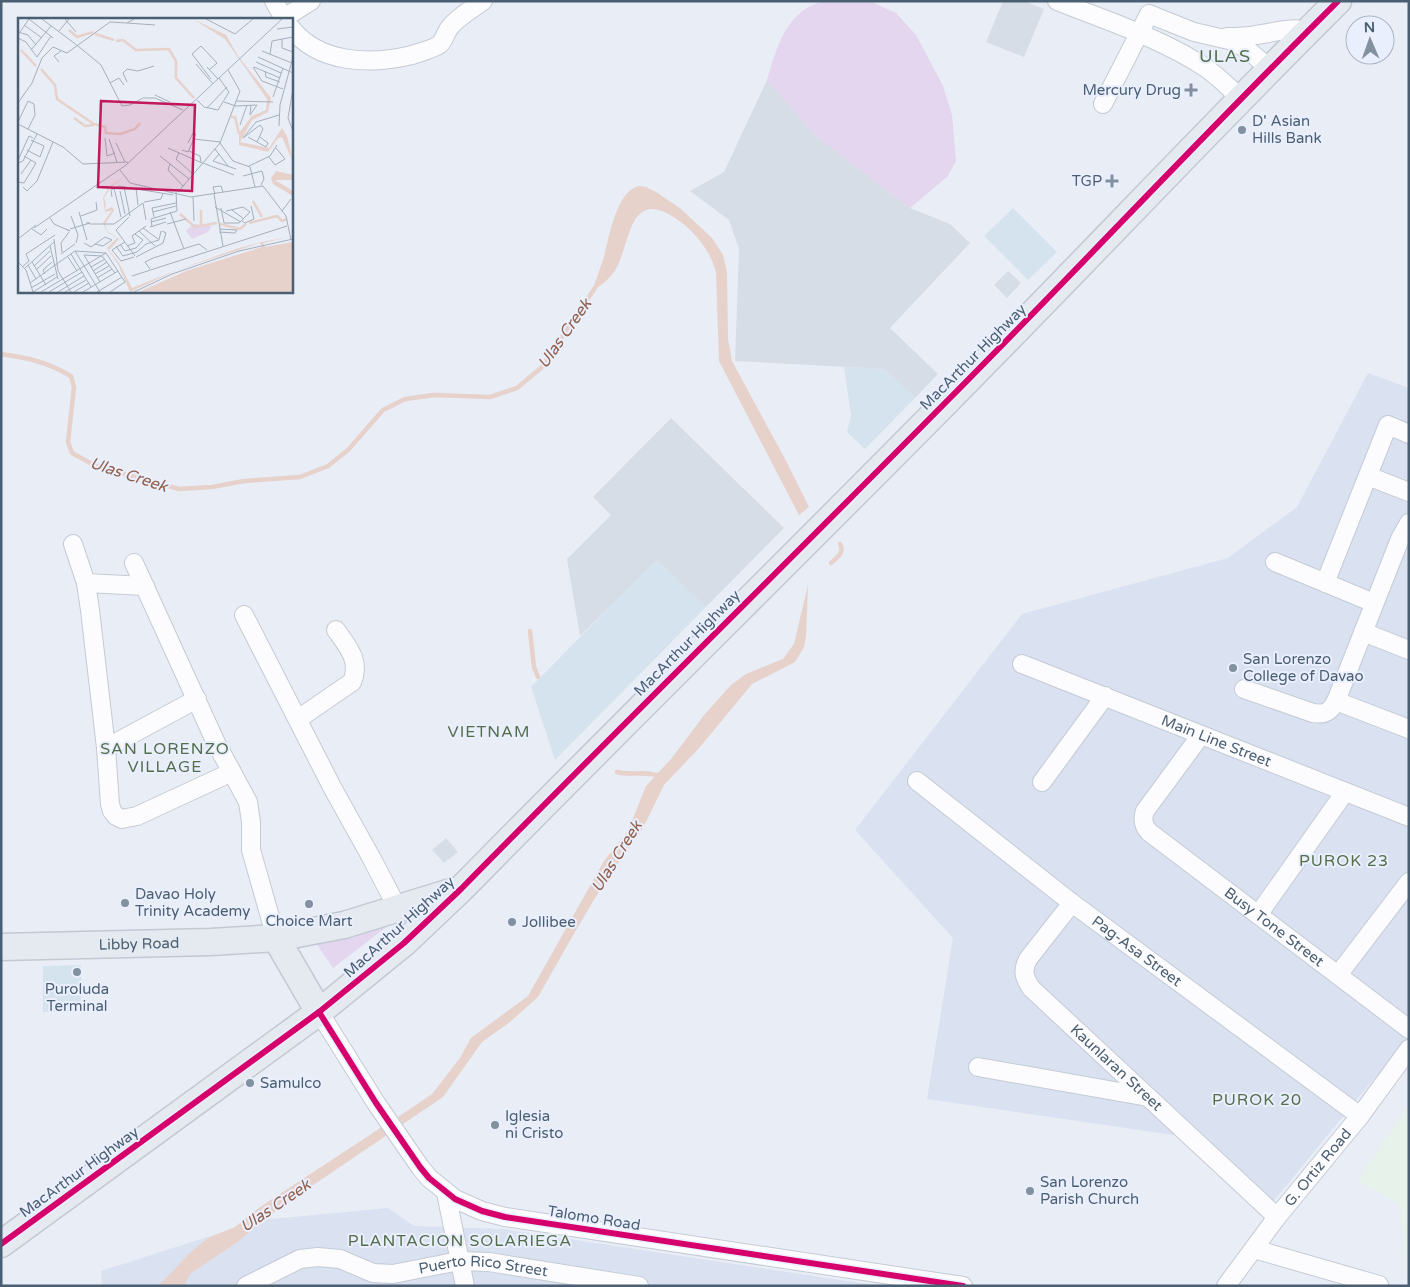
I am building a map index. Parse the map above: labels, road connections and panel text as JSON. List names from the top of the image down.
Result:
{
  "streets": {
    "highway": ["MacArthur Highway", "Libby Road"],
    "street": [
      "Main Line Street",
      "Busy Tone Street",
      "Pag-Asa Street",
      "Kaunlaran Street",
      "G. Ortiz Road",
      "Talomo Road",
      "Puerto Rico Street"
    ]
  },
  "crossings": [
    ["MacArthur Highway", "Libby Road"],
    ["MacArthur Highway", "Talomo Road"],
    ["Main Line Street", "Busy Tone Street"],
    ["Pag-Asa Street", "Kaunlaran Street"],
    ["Pag-Asa Street", "G. Ortiz Road"],
    ["Kaunlaran Street", "G. Ortiz Road"]
  ],
  "districts": [
    "ULAS",
    "VIETNAM",
    "SAN LORENZO VILLAGE",
    "PUROK 23",
    "PUROK 20",
    "PLANTACION SOLARIEGA"
  ],
  "water": ["Ulas Creek"],
  "places": {
    "health": ["Mercury Drug", "TGP"],
    "other": [
      "D' Asian Hills Bank",
      "San Lorenzo College of Davao",
      "Davao Holy Trinity Academy",
      "Choice Mart",
      "Jollibee",
      "Puroluda Terminal",
      "Samulco",
      "Iglesia ni Cristo",
      "San Lorenzo Parish Church"
    ]
  },
  "north": "top"
}
